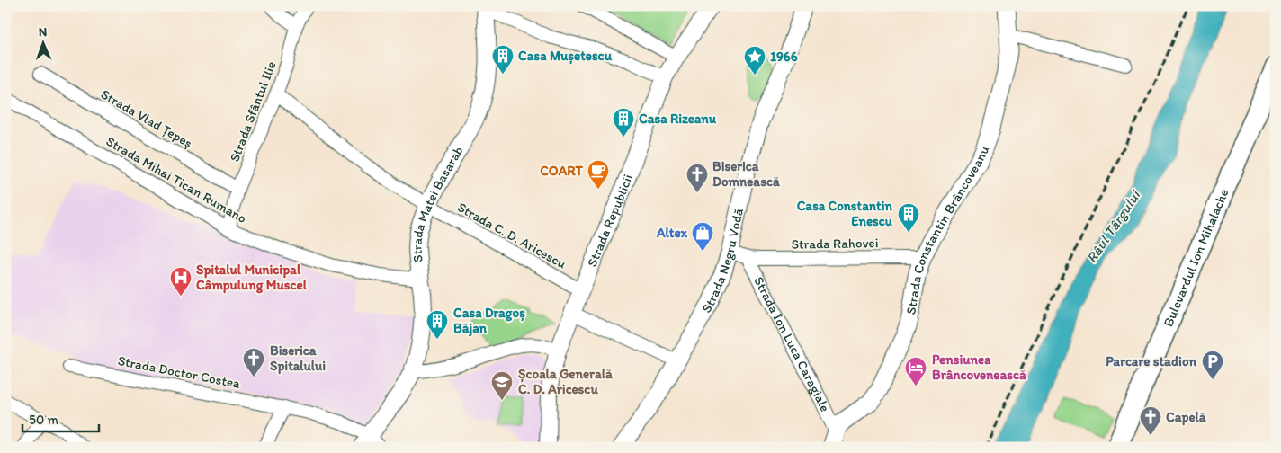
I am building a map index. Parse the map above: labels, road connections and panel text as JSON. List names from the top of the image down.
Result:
{
  "streets": {
    "highway": ["Bulevardul Ion Mihalache"],
    "main road": ["Strada Matei Basarab", "Strada Constantin Brâncoveanu"],
    "street": [
      "Strada Sfântul Ilie",
      "Strada Vlad Țepeș",
      "Strada Mihai Tican Rumano",
      "Strada Republicii",
      "Strada C. D. Aricescu",
      "Strada Rahovei",
      "Strada Negru Vodă",
      "Strada Ion Luca Caragiale",
      "Strada Doctor Costea"
    ]
  },
  "crossings": [
    ["Strada Sfântul Ilie", "Strada Vlad Țepeș"],
    ["Strada Sfântul Ilie", "Strada Mihai Tican Rumano"],
    ["Strada Sfântul Ilie", "Strada C. D. Aricescu"],
    ["Strada Mihai Tican Rumano", "Strada Matei Basarab"],
    ["Strada Matei Basarab", "Strada C. D. Aricescu"],
    ["Strada Matei Basarab", "Strada Doctor Costea"],
    ["Strada Republicii", "Strada C. D. Aricescu"],
    ["Strada Constantin Brâncoveanu", "Strada Rahovei"],
    ["Strada Constantin Brâncoveanu", "Strada Ion Luca Caragiale"],
    ["Strada Rahovei", "Strada Ion Luca Caragiale"]
  ],
  "water": ["Râul Târgului"],
  "places": {
    "building": [
      "Casa Mușetescu",
      "Casa Rizeanu",
      "Casa Constantin Enescu",
      "Casa Dragoș Băjan"
    ],
    "place": ["1966"],
    "cafe": ["COART"],
    "church": ["Biserica Domnească", "Biserica Spitalului", "Capelă"],
    "shop": ["Altex"],
    "hospital": ["Spitalul Municipal Câmpulung Muscel"],
    "parking": ["Parcare stadion"],
    "hotel": ["Pensiunea Brâncovenească"],
    "school or university": ["Școala Generală C. D. Aricescu"]
  },
  "scale_bar": "50 m",
  "north": "top"
}
